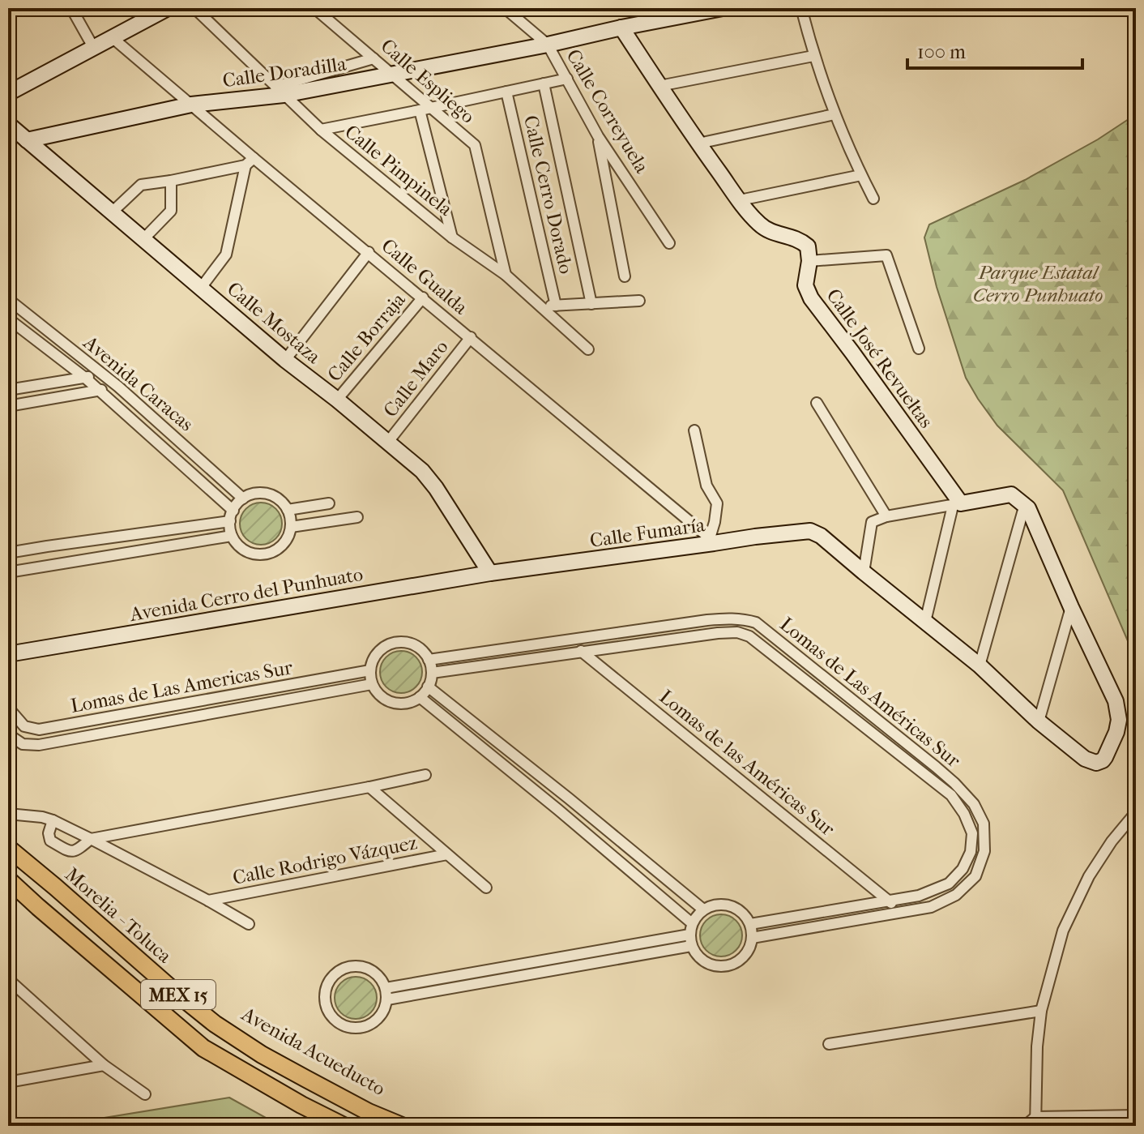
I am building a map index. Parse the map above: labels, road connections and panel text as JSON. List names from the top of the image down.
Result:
{
  "streets": {
    "main road": ["Morelia - Toluca", "MEX 15"],
    "street": [
      "Calle Doradilla",
      "Calle Espliego",
      "Calle Correyuela",
      "Calle Pimpinela",
      "Calle Cerro Dorado",
      "Calle Gualda",
      "Calle Mostaza",
      "Calle Borraja",
      "Calle José Revueltas",
      "Calle Maro",
      "Avenida Caracas",
      "Calle Fumaría",
      "Avenida Cerro del Punhuato",
      "Lomas de Las Americas Sur",
      "Lomas de Las Américas Sur",
      "Lomas de las Américas Sur",
      "Calle Rodrigo Vázquez",
      "Avenida Acueducto"
    ]
  },
  "crossings": [
    ["Calle Doradilla", "Calle Espliego"],
    ["Calle Doradilla", "Calle Correyuela"],
    ["Calle Doradilla", "Calle Pimpinela"],
    ["Calle Doradilla", "Calle Gualda"],
    ["Calle Doradilla", "Calle Mostaza"],
    ["Calle Espliego", "Calle Pimpinela"],
    ["Calle Gualda", "Calle Borraja"],
    ["Calle Gualda", "Calle Maro"],
    ["Calle Gualda", "Calle Fumaría"],
    ["Calle Mostaza", "Calle Borraja"],
    ["Calle Mostaza", "Calle Maro"],
    ["Calle Mostaza", "Calle Fumaría"],
    ["Calle Mostaza", "Avenida Cerro del Punhuato"],
    ["Calle Fumaría", "Avenida Cerro del Punhuato"],
    ["Lomas de Las Americas Sur", "Lomas de Las Américas Sur"],
    ["Lomas de Las Américas Sur", "Lomas de las Américas Sur"],
    ["Morelia - Toluca", "Avenida Acueducto"]
  ],
  "parks": ["Parque Estatal Cerro Punhuato"],
  "scale_bar": "100 m"
}
